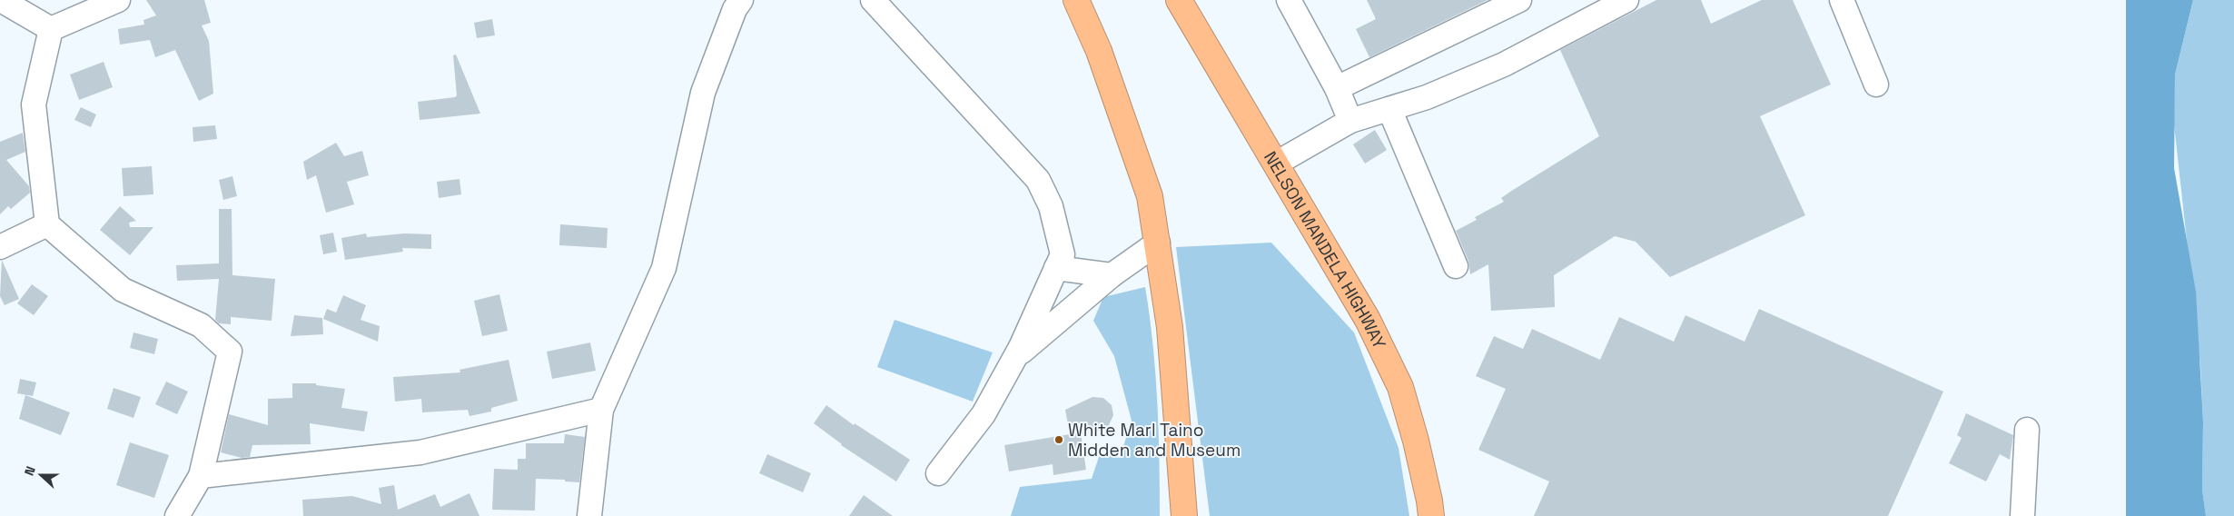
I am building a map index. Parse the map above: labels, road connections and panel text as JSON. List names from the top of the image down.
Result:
{
  "streets": {
    "highway": ["NELSON MANDELA HIGHWAY"]
  },
  "places": ["White Marl Taino Midden and Museum"],
  "north": "left"
}
